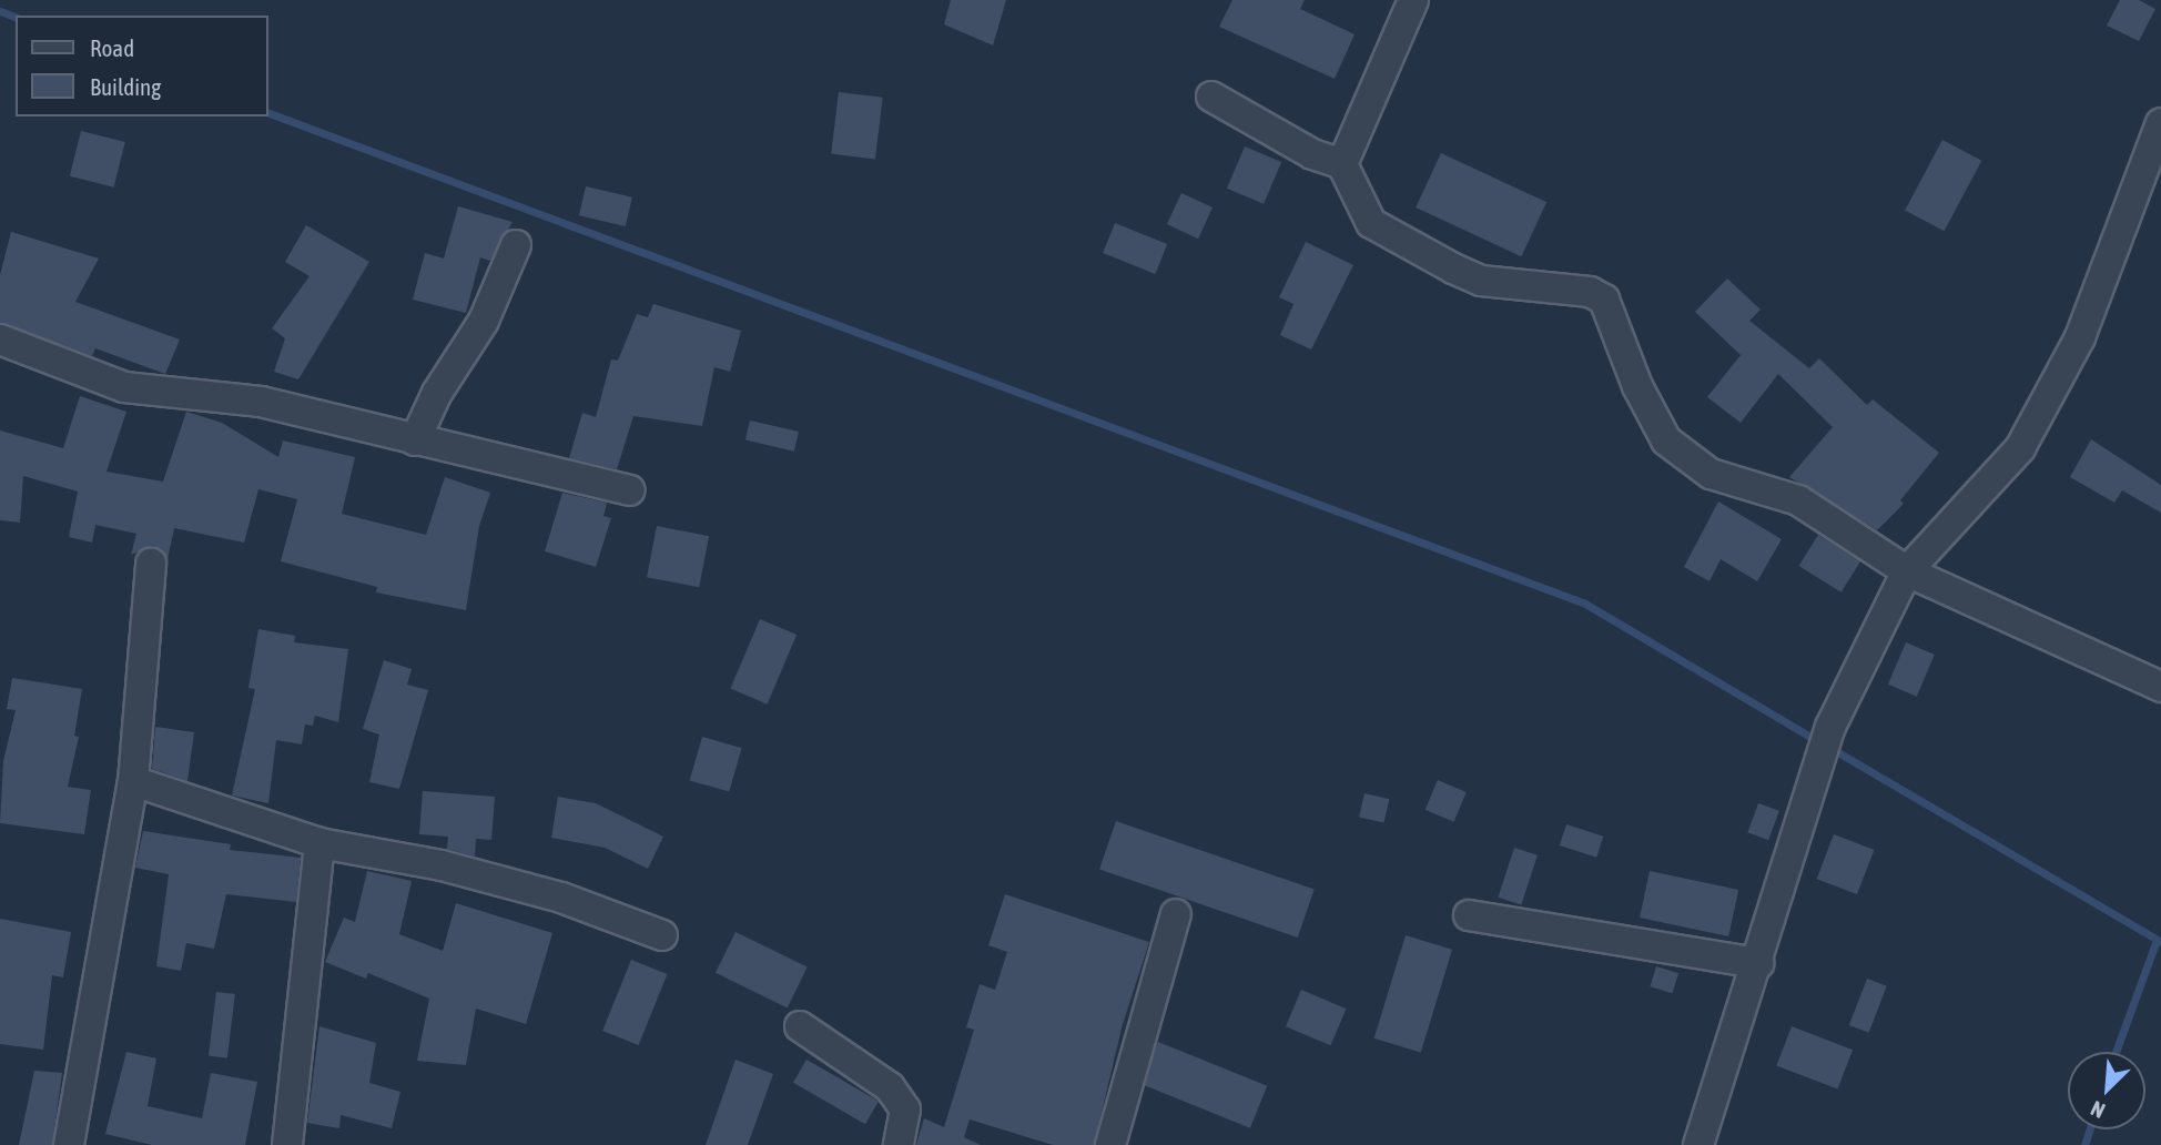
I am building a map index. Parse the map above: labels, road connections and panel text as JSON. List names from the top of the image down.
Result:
{
  "legend": ["Road", "Building"],
  "north": "bottom left"
}
